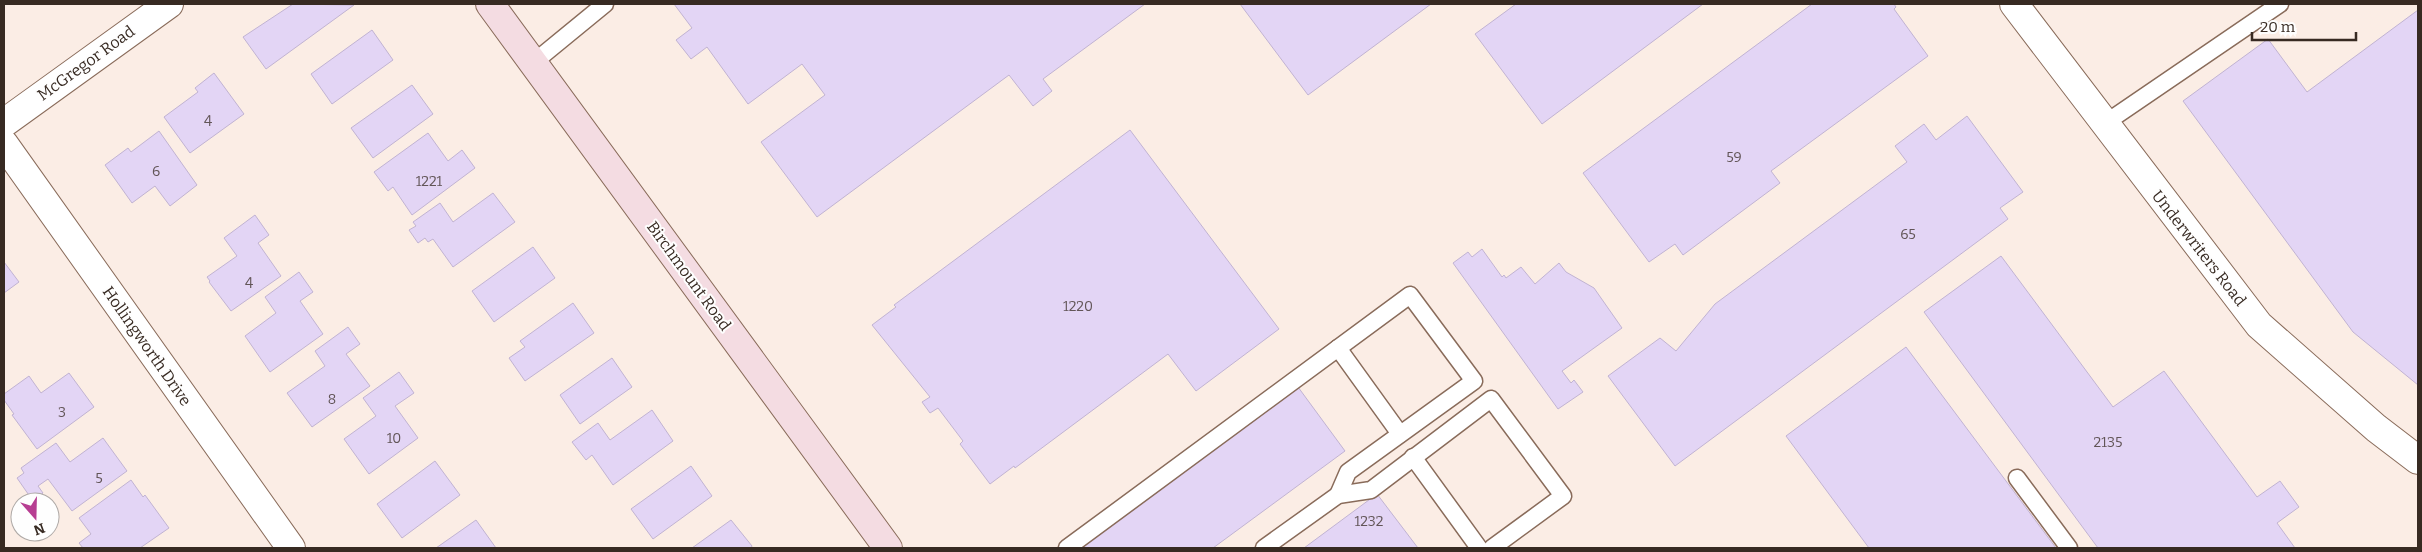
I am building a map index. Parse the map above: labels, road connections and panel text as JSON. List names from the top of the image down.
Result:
{
  "streets": {
    "main road": ["Birchmount Road"],
    "street": ["McGregor Road", "Underwriters Road", "Hollingworth Drive"]
  },
  "house_numbers": [
    "4",
    "59",
    "6",
    "1221",
    "65",
    "4",
    "1220",
    "8",
    "3",
    "10",
    "2135",
    "5",
    "1232"
  ],
  "scale_bar": "20 m",
  "north": "bottom"
}
